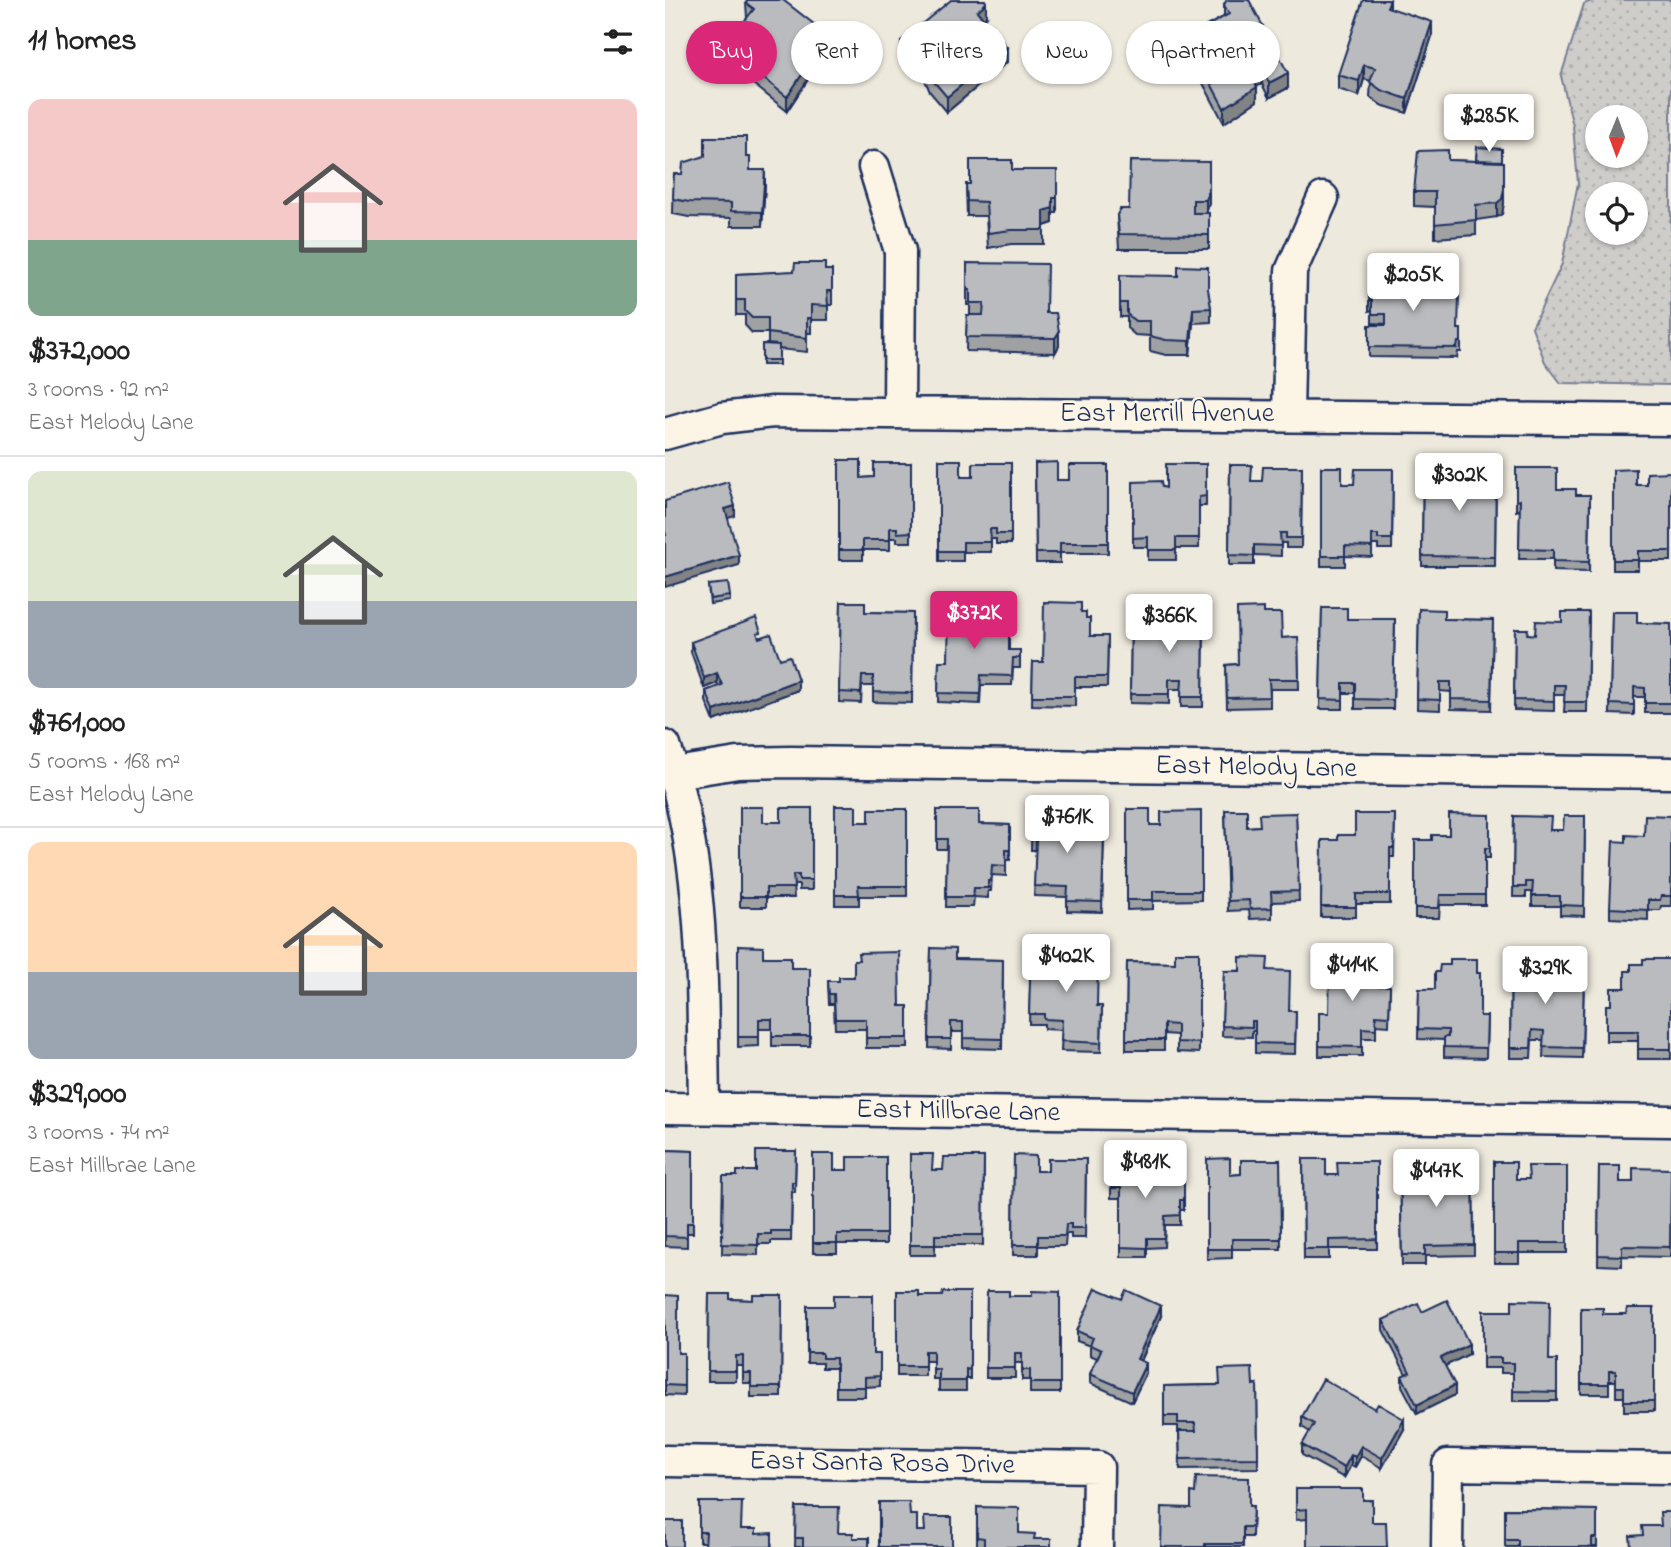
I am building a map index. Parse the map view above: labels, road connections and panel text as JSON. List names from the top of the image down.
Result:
{
  "streets": {
    "street": [
      "East Merrill Avenue",
      "East Melody Lane",
      "East Millbrae Lane",
      "East Santa Rosa Drive"
    ]
  },
  "north": "bottom",
  "page": {
    "heading": "11 homes",
    "chip": [
      "Buy",
      "Rent",
      "Filters",
      "New",
      "Apartment"
    ],
    "list": [
      {
        "name": "$372,000",
        "note": "3 rooms · 92 m² · East Melody Lane"
      },
      {
        "name": "$761,000",
        "note": "5 rooms · 168 m² · East Melody Lane"
      },
      {
        "name": "$329,000",
        "note": "3 rooms · 74 m² · East Millbrae Lane"
      }
    ],
    "price": [
      "$285K",
      "$205K",
      "$302K",
      "$372K",
      "$366K",
      "$761K",
      "$402K",
      "$414K",
      "$329K",
      "$481K",
      "$447K"
    ]
  }
}
